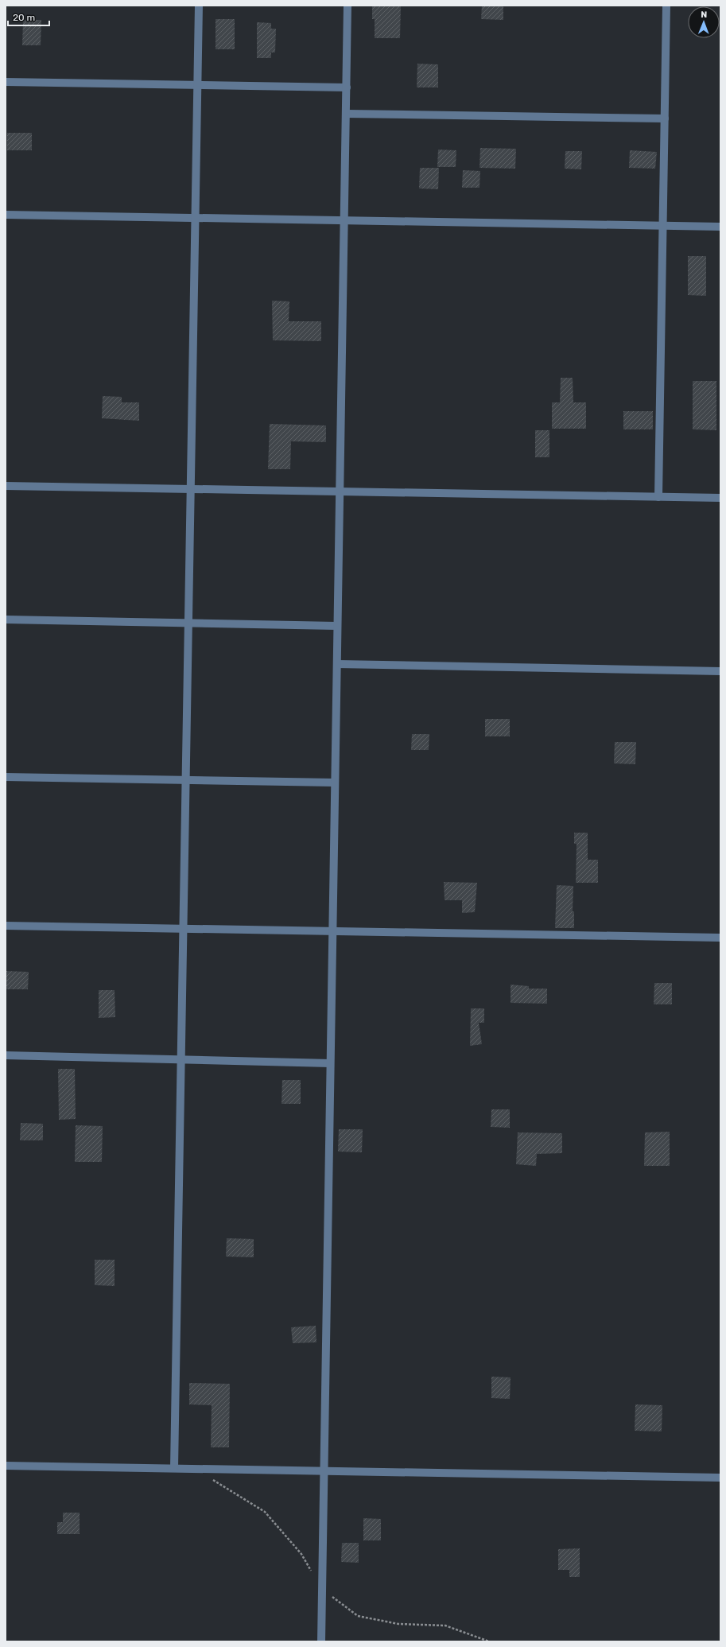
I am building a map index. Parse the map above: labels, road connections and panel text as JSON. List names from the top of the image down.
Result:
{
  "scale_bar": "20 m",
  "north": "top"
}
